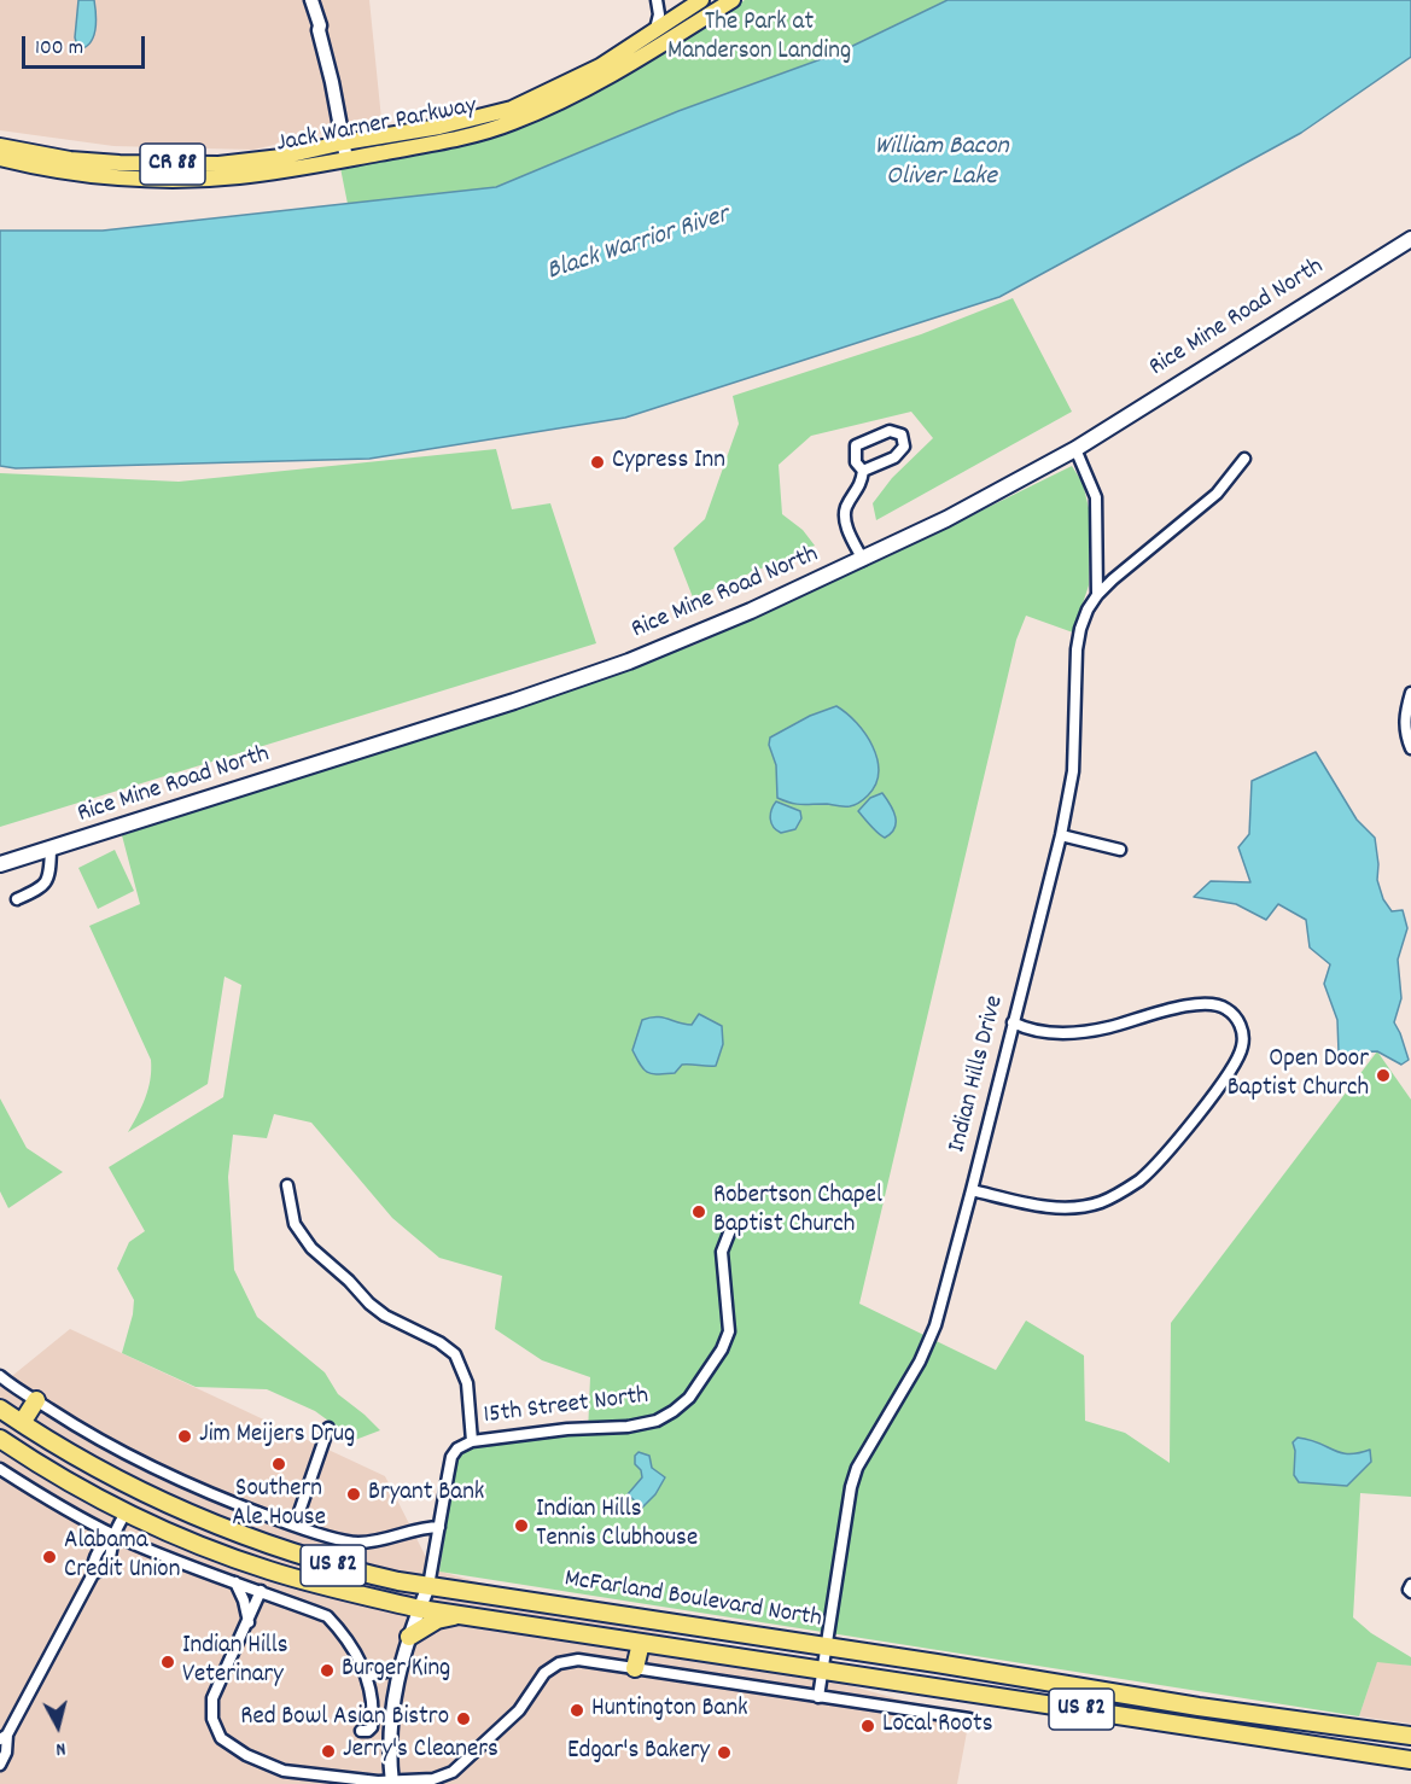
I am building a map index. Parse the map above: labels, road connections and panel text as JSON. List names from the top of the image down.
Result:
{
  "streets": {
    "highway": ["US 82", "McFarland Boulevard North"],
    "main road": ["Jack Warner Parkway", "CR 88", "Rice Mine Road North"],
    "street": ["Indian Hills Drive", "15th Street North"]
  },
  "crossings": [
    ["Rice Mine Road North", "Indian Hills Drive"],
    ["Indian Hills Drive", "McFarland Boulevard North"]
  ],
  "water": ["William Bacon Oliver Lake", "Black Warrior River"],
  "parks": ["The Park at Manderson Landing"],
  "places": [
    "Cypress Inn",
    "Open Door Baptist Church",
    "Robertson Chapel Baptist Church",
    "Jim Meijers Drug",
    "Southern Ale House",
    "Bryant Bank",
    "Indian Hills Tennis Clubhouse",
    "Alabama Credit Union",
    "Indian Hills Veterinary",
    "Burger King",
    "Huntington Bank",
    "Red Bowl Asian Bistro",
    "Local Roots",
    "Jerry's Cleaners",
    "Edgar's Bakery"
  ],
  "scale_bar": "100 m",
  "north": "bottom"
}
